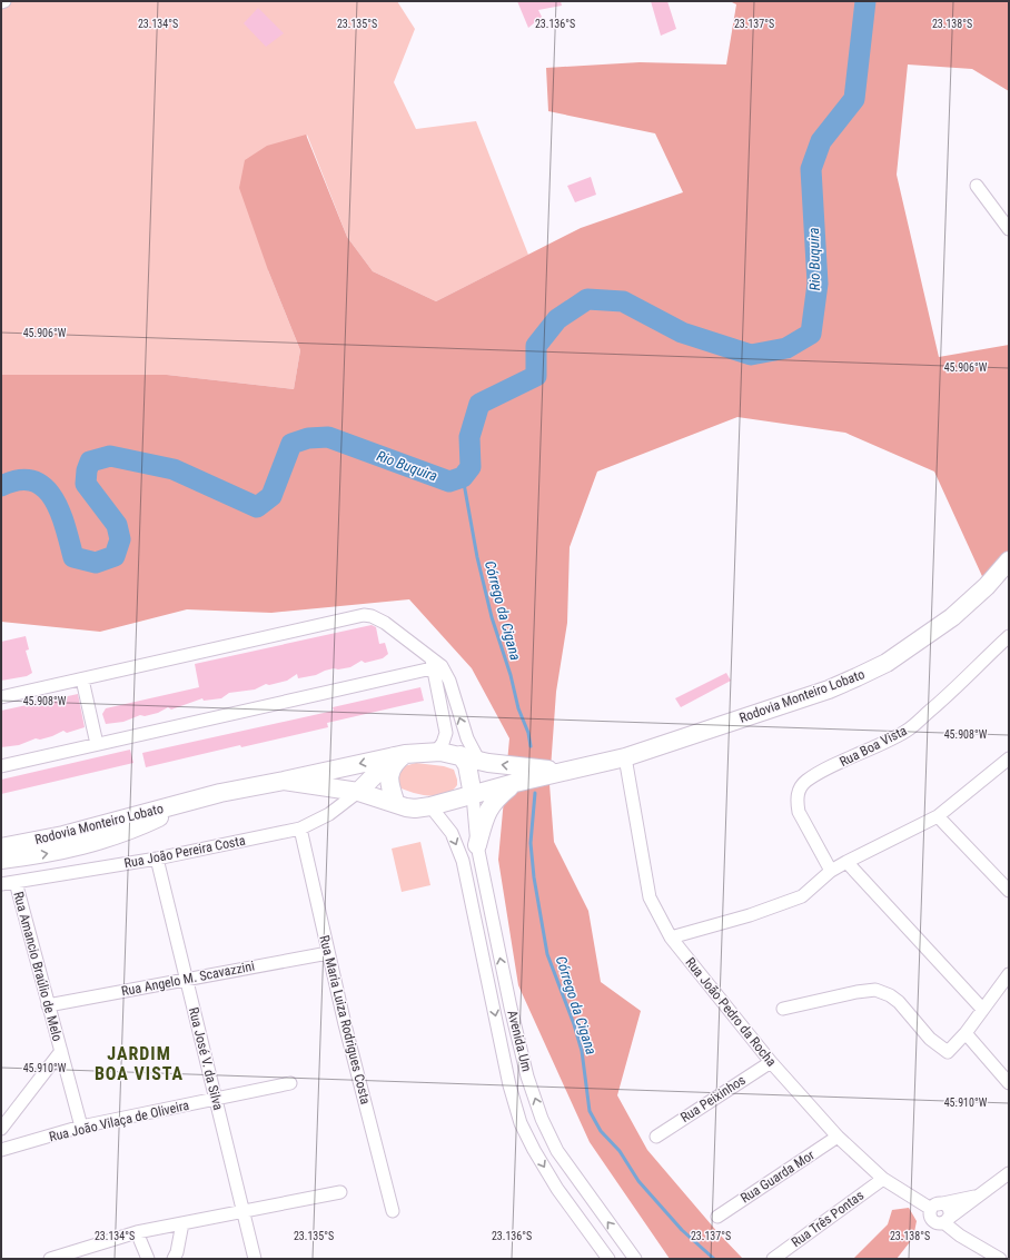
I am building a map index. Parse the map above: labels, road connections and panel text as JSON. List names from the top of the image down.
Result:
{
  "streets": {
    "main road": ["Rodovia Monteiro Lobato"],
    "street": [
      "Rua Boa Vista",
      "Rua João Pereira Costa",
      "Rua Amancio Braúlio de Melo",
      "Rua Angelo M. Scavazzini",
      "Rua João Pedro da Rocha",
      "Rua Maria Luiza Rodrigues Costa",
      "Avenida Um",
      "Rua José V. da Silva",
      "Rua Peixinhos",
      "Rua João Vilaça de Oliveira",
      "Rua Guarda Mor",
      "Rua Três Pontas"
    ]
  },
  "crossings": [
    ["Rodovia Monteiro Lobato", "Rua João Pereira Costa"],
    ["Rodovia Monteiro Lobato", "Rua João Pedro da Rocha"],
    ["Rodovia Monteiro Lobato", "Avenida Um"],
    ["Rua João Pereira Costa", "Rua Amancio Braúlio de Melo"],
    ["Rua João Pereira Costa", "Rua Maria Luiza Rodrigues Costa"],
    ["Rua João Pereira Costa", "Rua José V. da Silva"],
    ["Rua Amancio Braúlio de Melo", "Rua Angelo M. Scavazzini"],
    ["Rua Amancio Braúlio de Melo", "Rua João Vilaça de Oliveira"],
    ["Rua Angelo M. Scavazzini", "Rua Maria Luiza Rodrigues Costa"],
    ["Rua Angelo M. Scavazzini", "Rua José V. da Silva"],
    ["Rua João Pedro da Rocha", "Rua Peixinhos"],
    ["Rua João Pedro da Rocha", "Rua Guarda Mor"],
    ["Rua João Pedro da Rocha", "Rua Três Pontas"],
    ["Rua José V. da Silva", "Rua João Vilaça de Oliveira"]
  ],
  "districts": ["JARDIM BOA VISTA"],
  "water": ["Rio Buquira", "Córrego da Cigana"],
  "coordinates": [
    "23.134°S",
    "23.135°S",
    "23.136°S",
    "23.137°S",
    "23.138°S",
    "45.906°W",
    "45.908°W",
    "45.910°W"
  ]
}
